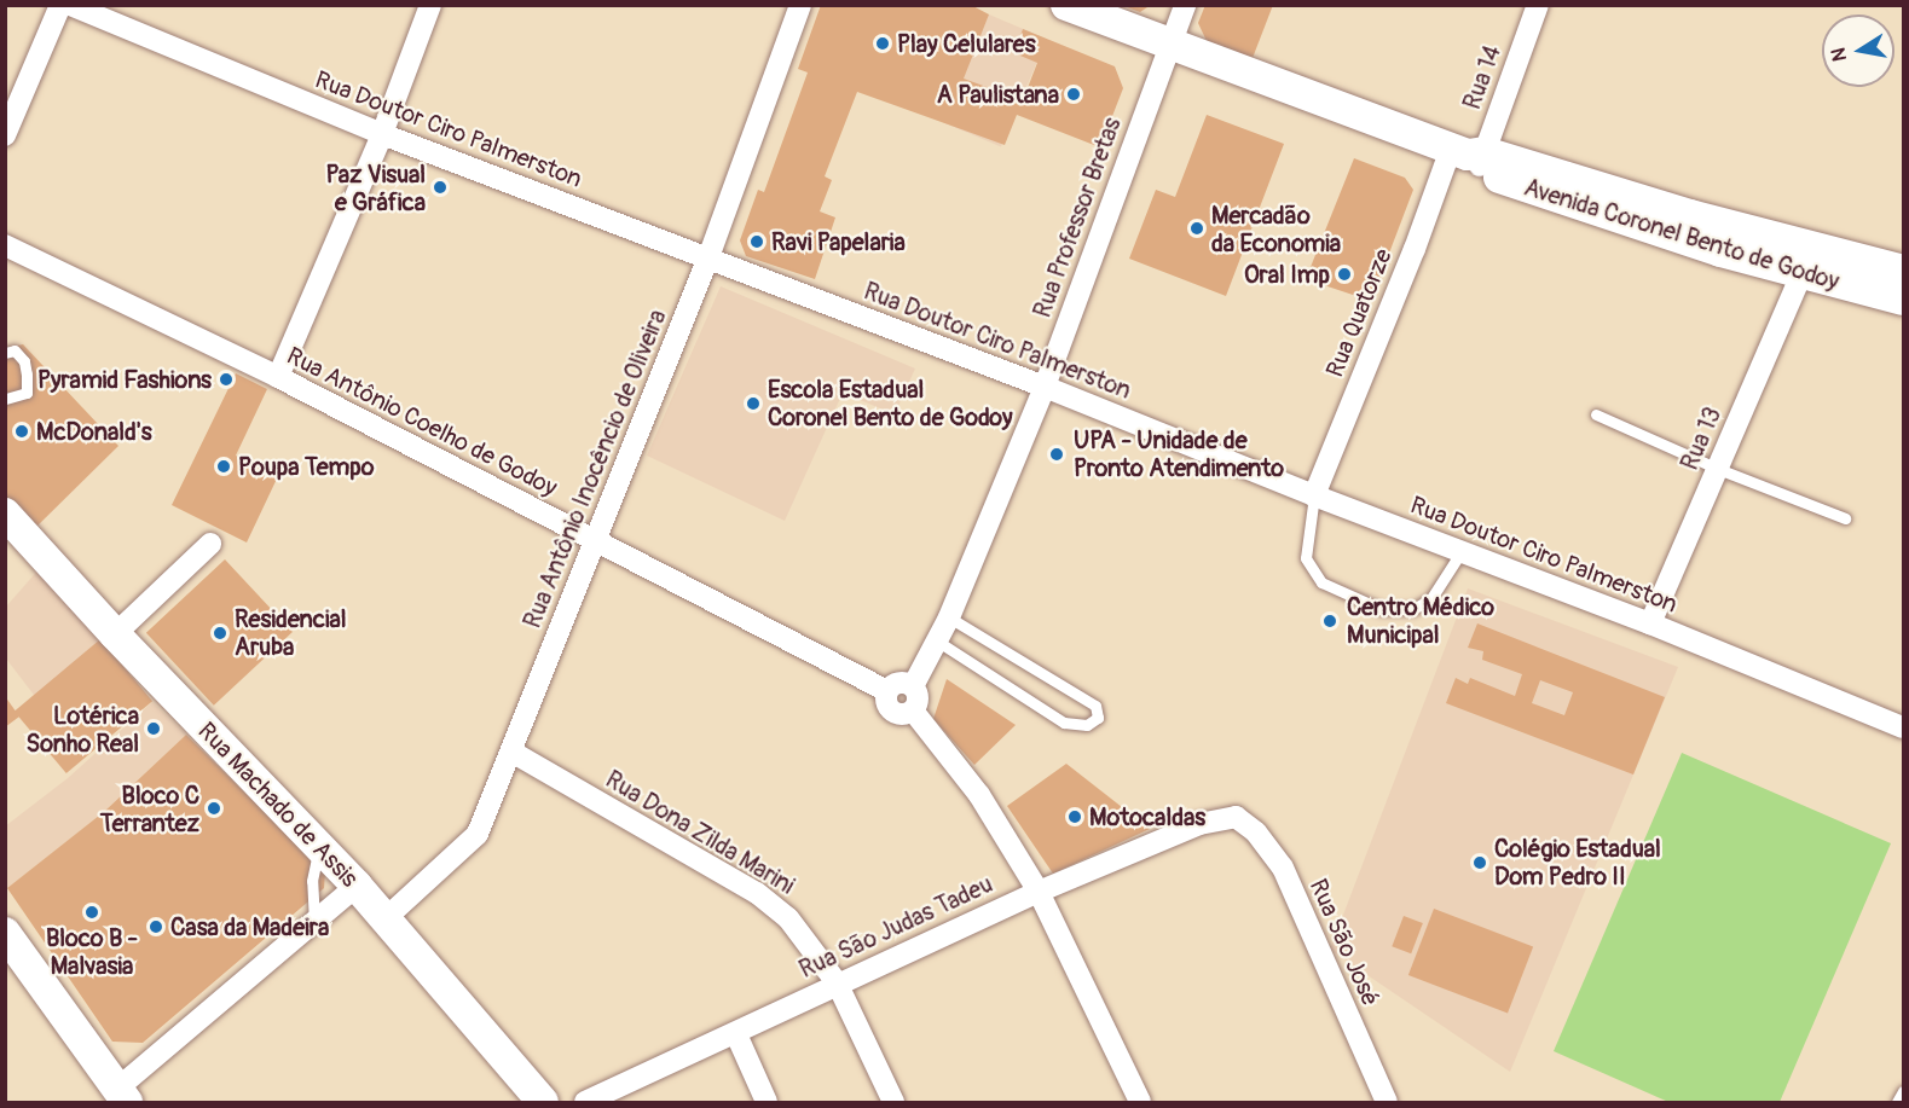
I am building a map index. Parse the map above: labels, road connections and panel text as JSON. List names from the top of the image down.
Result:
{
  "streets": {
    "main road": ["Avenida Coronel Bento de Godoy", "Rua Machado de Assis"],
    "street": [
      "Rua 14",
      "Rua Doutor Ciro Palmerston",
      "Rua Professor Bretas",
      "Rua Quatorze",
      "Rua Antônio Coelho de Godoy",
      "Rua 13",
      "Rua Antônio Inocêncio de Oliveira",
      "Rua Dona Zilda Marini",
      "Rua São Judas Tadeu",
      "Rua São José"
    ]
  },
  "crossings": [
    ["Rua 14", "Avenida Coronel Bento de Godoy"],
    ["Rua 14", "Rua Quatorze"],
    ["Rua Doutor Ciro Palmerston", "Rua Professor Bretas"],
    ["Rua Doutor Ciro Palmerston", "Rua Quatorze"],
    ["Rua Doutor Ciro Palmerston", "Rua 13"],
    ["Rua Doutor Ciro Palmerston", "Rua Antônio Inocêncio de Oliveira"],
    ["Rua Professor Bretas", "Avenida Coronel Bento de Godoy"],
    ["Rua Professor Bretas", "Rua Antônio Coelho de Godoy"],
    ["Avenida Coronel Bento de Godoy", "Rua Quatorze"],
    ["Avenida Coronel Bento de Godoy", "Rua 13"],
    ["Rua Antônio Coelho de Godoy", "Rua Antônio Inocêncio de Oliveira"],
    ["Rua Antônio Coelho de Godoy", "Rua São Judas Tadeu"],
    ["Rua Antônio Inocêncio de Oliveira", "Rua Machado de Assis"],
    ["Rua Antônio Inocêncio de Oliveira", "Rua Dona Zilda Marini"],
    ["Rua Dona Zilda Marini", "Rua São Judas Tadeu"],
    ["Rua São Judas Tadeu", "Rua São José"]
  ],
  "places": [
    "Play Celulares",
    "A Paulistana",
    "Paz Visual e Gráfica",
    "Mercadão da Economia",
    "Ravi Papelaria",
    "Oral Imp",
    "Pyramid Fashions",
    "Escola Estadual Coronel Bento de Godoy",
    "McDonald's",
    "UPA - Unidade de Pronto Atendimento",
    "Poupa Tempo",
    "Centro Médico Municipal",
    "Residencial Aruba",
    "Lotérica Sonho Real",
    "Bloco C Terrantez",
    "Motocaldas",
    "Colégio Estadual Dom Pedro II",
    "Bloco B - Malvasia",
    "Casa da Madeira"
  ],
  "north": "left"
}
